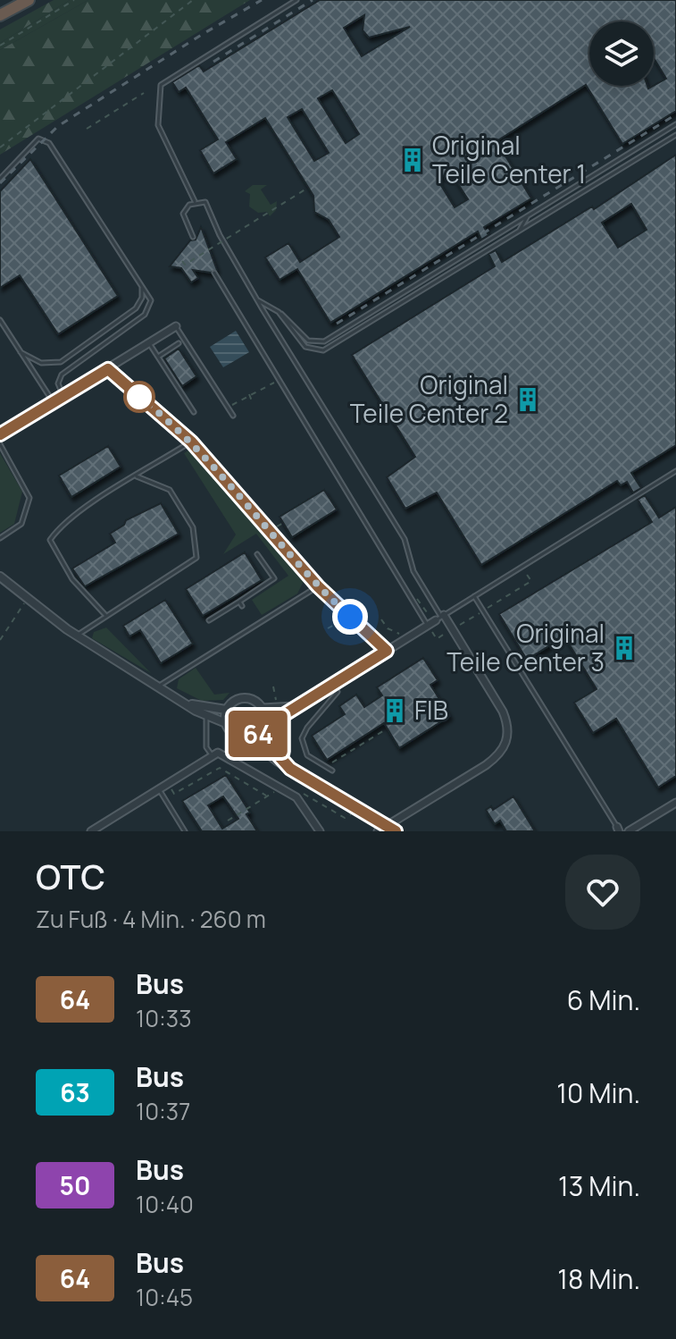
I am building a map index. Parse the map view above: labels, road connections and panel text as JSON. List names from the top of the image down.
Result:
{
  "places": {
    "building": [
      "Original Teile Center 1",
      "Original Teile Center 2",
      "Original Teile Center 3",
      "FIB"
    ]
  },
  "lines": ["bus line 64"],
  "page": {
    "on_map": "64",
    "heading": ["OTC", "Zu Fuß · 4 Min. · 260 m"],
    "list": [
      {
        "mark": "64",
        "name": "Bus",
        "note": "10:33",
        "value": "6 Min."
      },
      {
        "mark": "63",
        "name": "Bus",
        "note": "10:37",
        "value": "10 Min."
      },
      {
        "mark": "50",
        "name": "Bus",
        "note": "10:40",
        "value": "13 Min."
      },
      {
        "mark": "64",
        "name": "Bus",
        "note": "10:45",
        "value": "18 Min."
      }
    ]
  }
}
